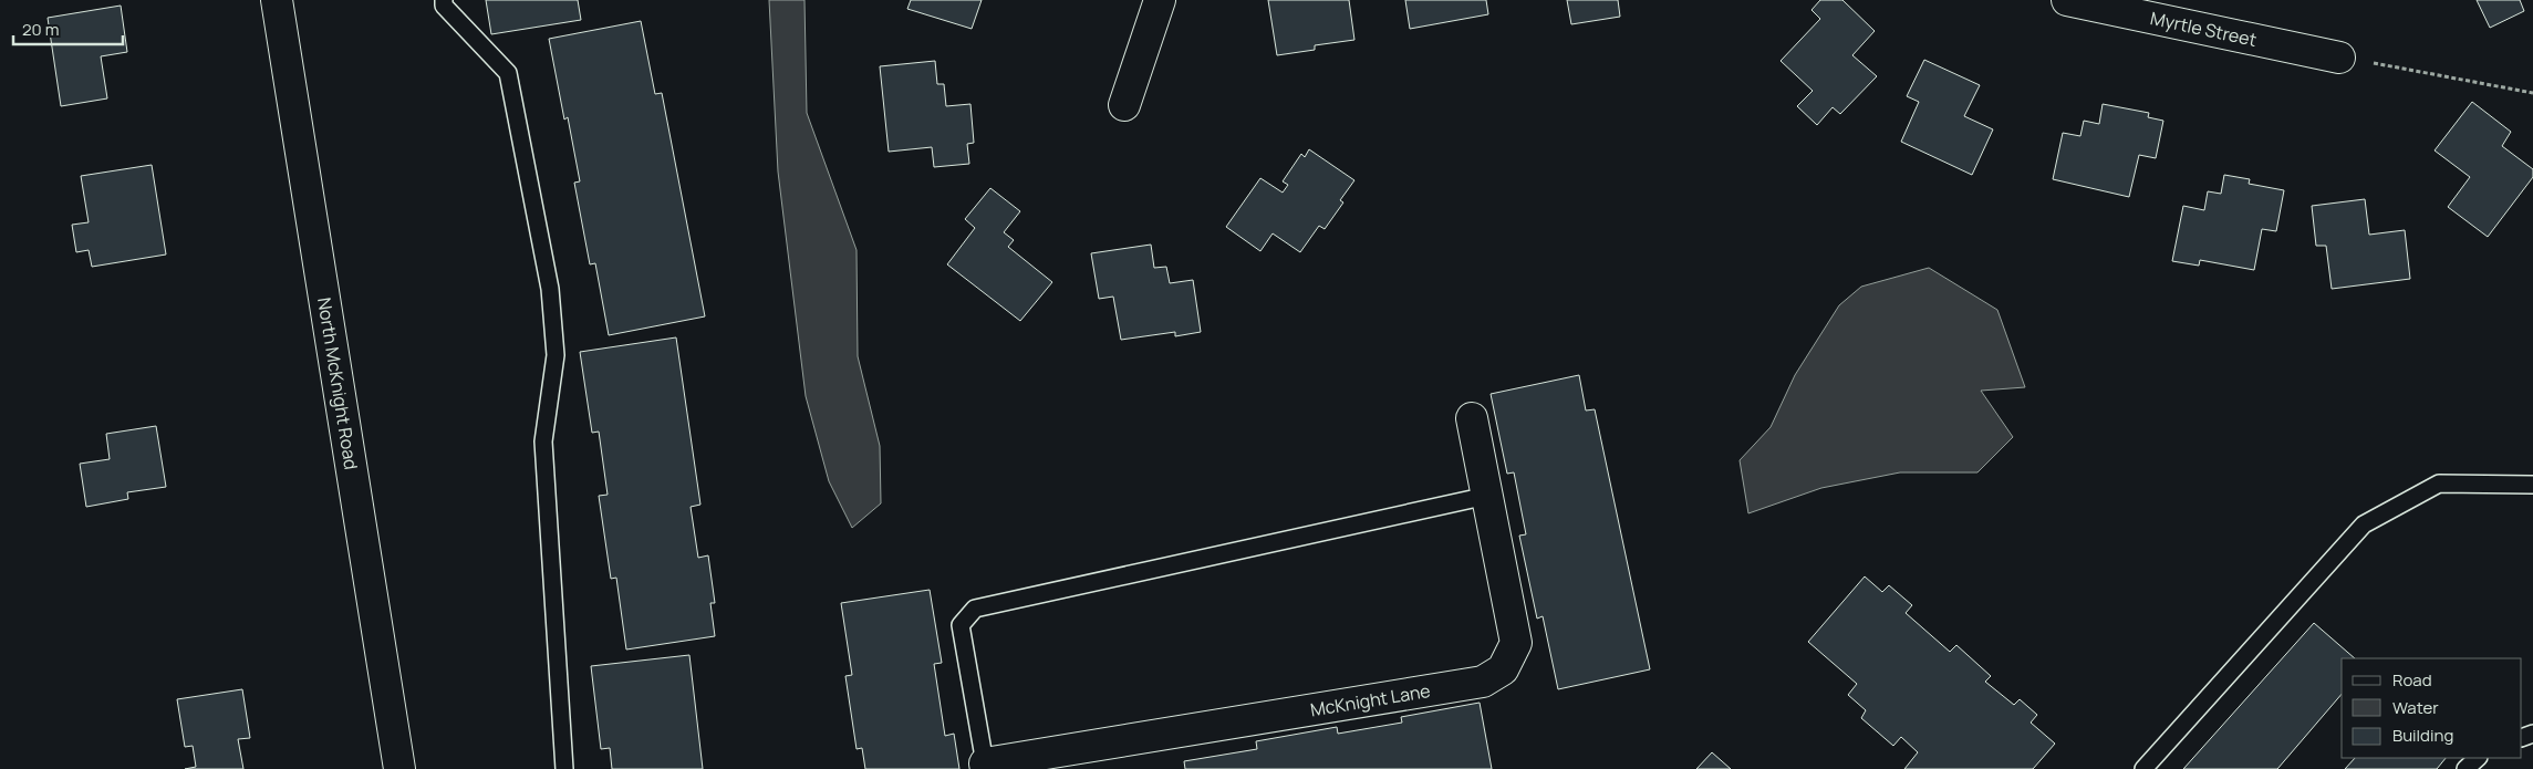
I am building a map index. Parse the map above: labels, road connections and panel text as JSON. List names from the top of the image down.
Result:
{
  "streets": {
    "street": ["Myrtle Street", "North McKnight Road", "McKnight Lane"]
  },
  "legend": ["Road", "Water", "Building"],
  "scale_bar": "20 m"
}
